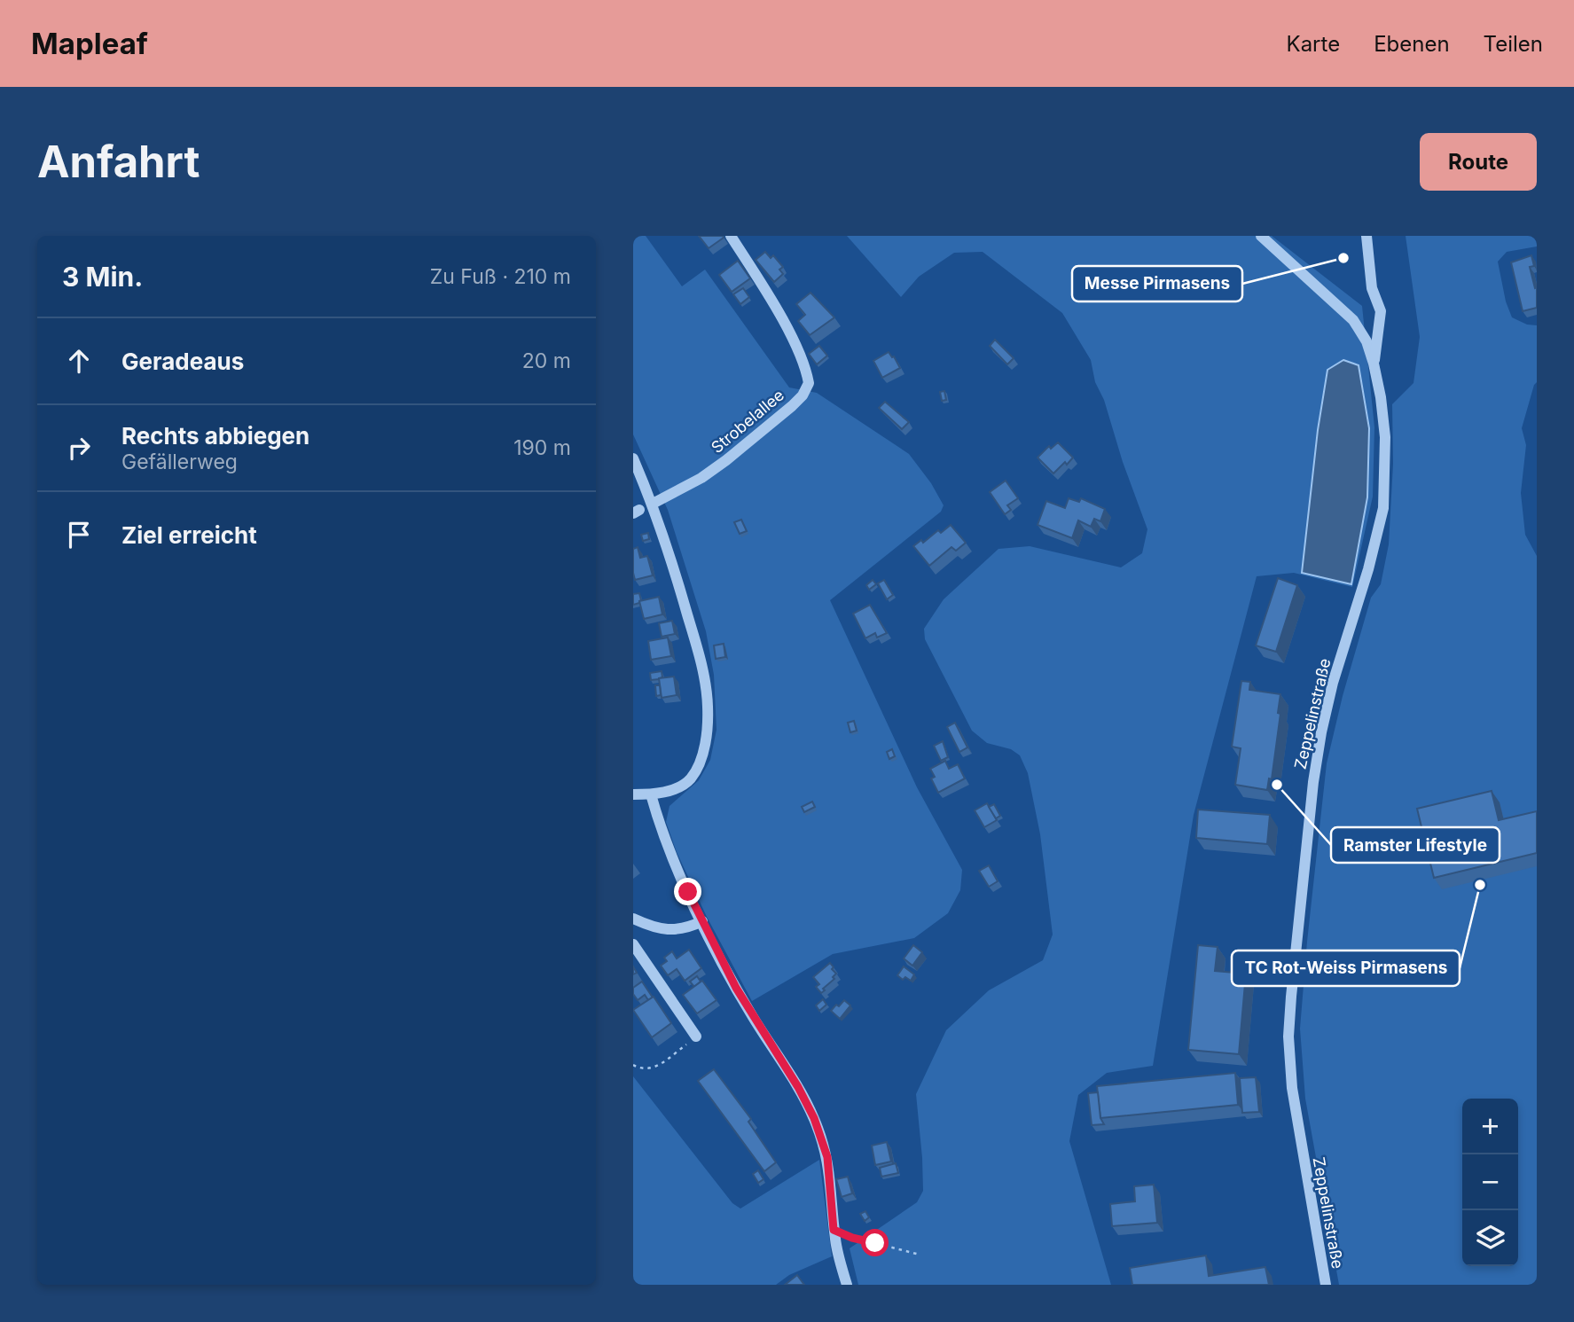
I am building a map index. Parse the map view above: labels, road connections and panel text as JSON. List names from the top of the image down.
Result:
{
  "streets": {
    "street": ["Strobelallee", "Zeppelinstraße"]
  },
  "places": ["Messe Pirmasens", "Ramster Lifestyle", "TC Rot-Weiss Pirmasens"],
  "page": {
    "header": "Mapleaf",
    "nav": ["Karte", "Ebenen", "Teilen"],
    "buttons": "Route",
    "title": "Anfahrt",
    "heading": ["3 Min.", "Zu Fuß · 210 m"],
    "list": [
      ["Geradeaus", "20 m"],
      ["Rechts abbiegen", "Gefällerweg", "190 m"],
      "Ziel erreicht"
    ],
    "map_buttons": ["+", "−"]
  }
}
